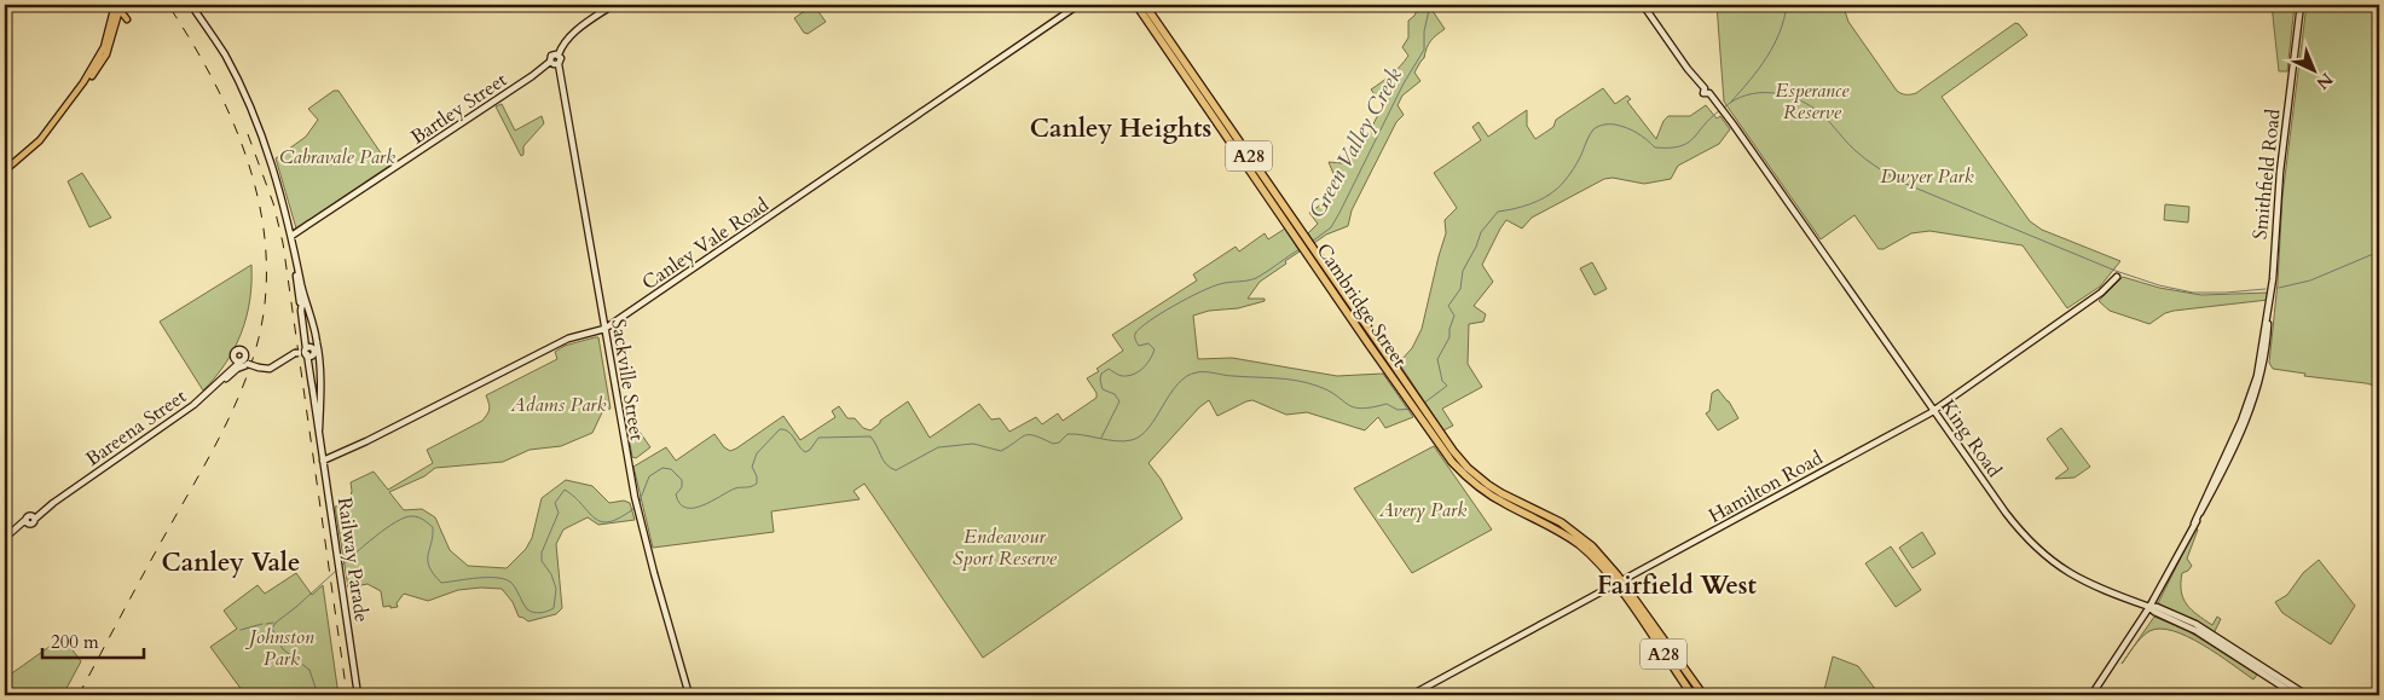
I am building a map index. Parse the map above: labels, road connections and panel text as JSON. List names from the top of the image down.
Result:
{
  "streets": {
    "highway": ["A28", "Cambridge Street"],
    "main road": [
      "Bartley Street",
      "Smithfield Road",
      "Canley Vale Road",
      "Sackville Street",
      "Bareena Street",
      "King Road",
      "Hamilton Road",
      "Railway Parade"
    ]
  },
  "crossings": [
    ["Bartley Street", "Sackville Street"],
    ["Bartley Street", "Railway Parade"],
    ["A28", "Cambridge Street"],
    ["A28", "Hamilton Road"],
    ["Smithfield Road", "King Road"],
    ["Canley Vale Road", "Sackville Street"],
    ["Canley Vale Road", "Railway Parade"],
    ["Cambridge Street", "Hamilton Road"],
    ["King Road", "Hamilton Road"]
  ],
  "districts": ["Canley Heights", "Canley Vale", "Fairfield West"],
  "water": ["Green Valley Creek"],
  "parks": [
    "Esperance Reserve",
    "Cabravale Park",
    "Dwyer Park",
    "Adams Park",
    "Avery Park",
    "Endeavour Sport Reserve",
    "Johnston Park"
  ],
  "scale_bar": "200 m",
  "north": "bottom right"
}
